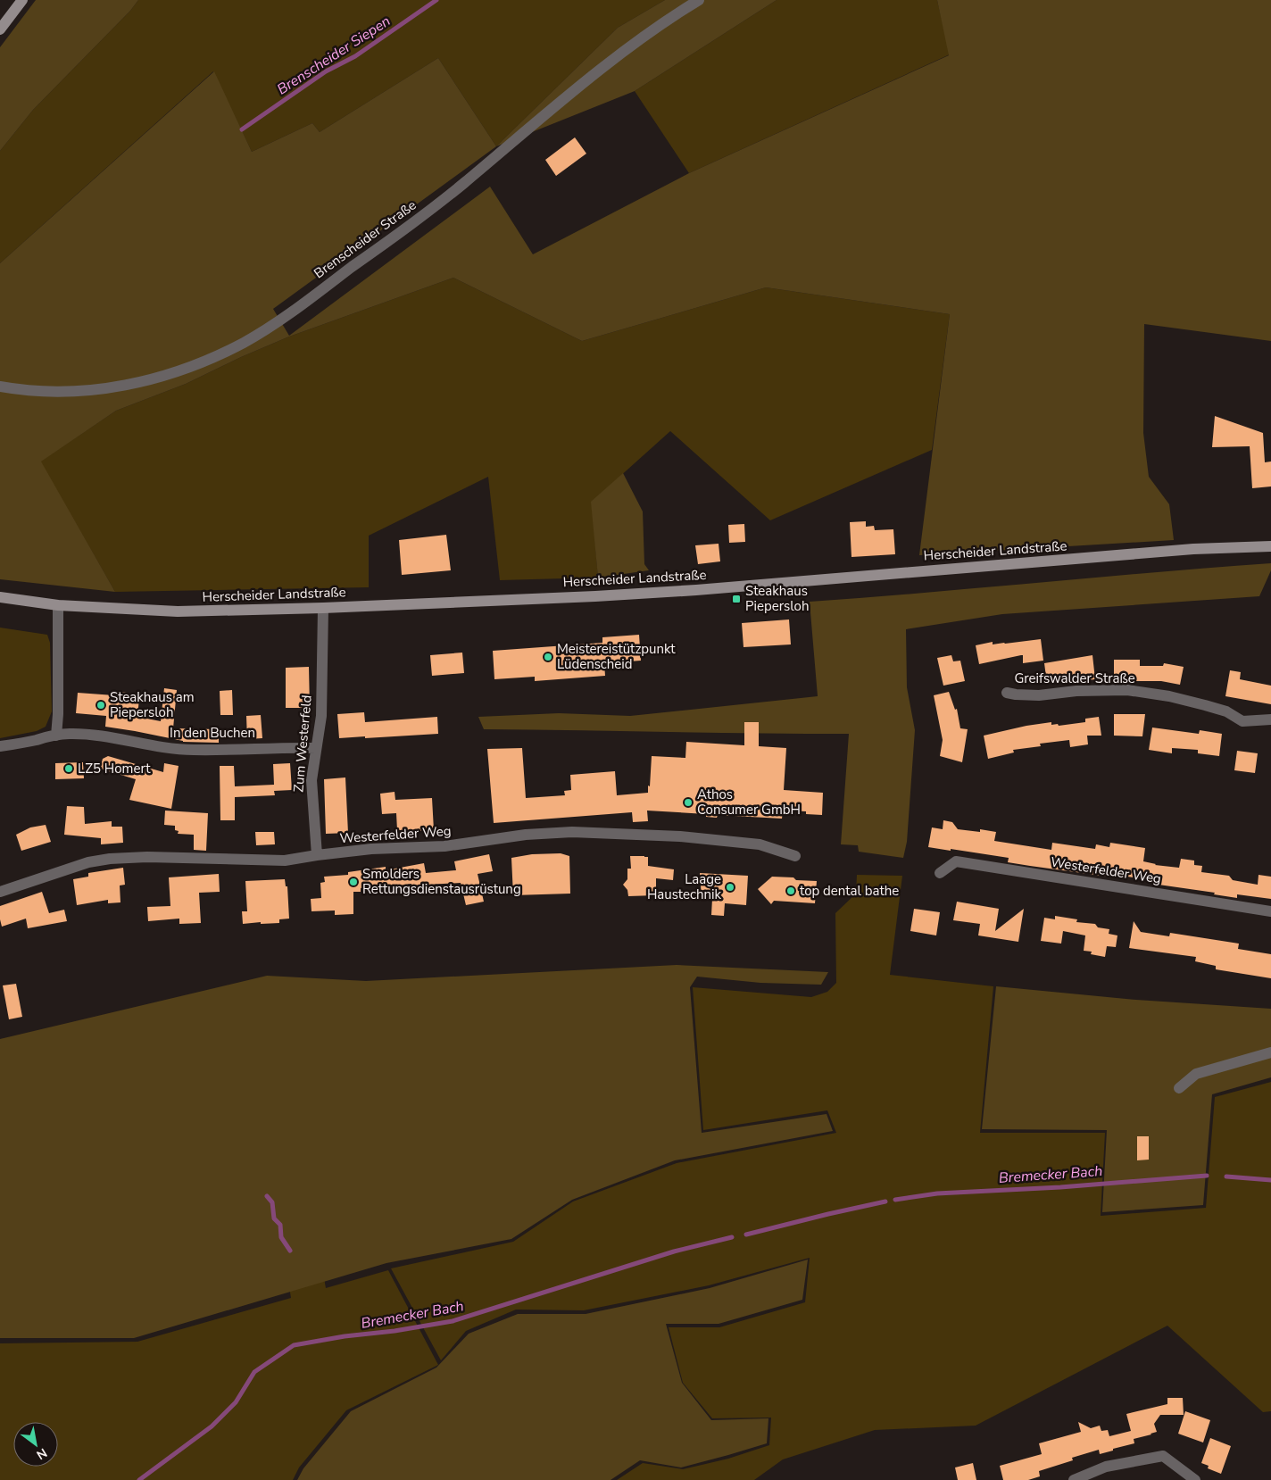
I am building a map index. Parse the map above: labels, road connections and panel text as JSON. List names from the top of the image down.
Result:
{
  "streets": {
    "main road": ["Herscheider Landstraße"],
    "street": [
      "Brenscheider Straße",
      "Greifswalder Straße",
      "In den Buchen",
      "Zum Westerfeld",
      "Westerfelder Weg"
    ]
  },
  "crossings": [
    ["Herscheider Landstraße", "Zum Westerfeld"],
    ["In den Buchen", "Zum Westerfeld"],
    ["Zum Westerfeld", "Westerfelder Weg"]
  ],
  "water": ["Brenscheider Siepen", "Bremecker Bach"],
  "places": {
    "transit": ["Steakhaus Piepersloh"],
    "other": [
      "Meistereistützpunkt Lüdenscheid",
      "Steakhaus am Piepersloh",
      "LZ5 Homert",
      "Athos Consumer GmbH",
      "Smolders Rettungsdienstausrüstung",
      "Laage Haustechnik",
      "top dental bathe"
    ]
  },
  "north": "bottom right"
}
